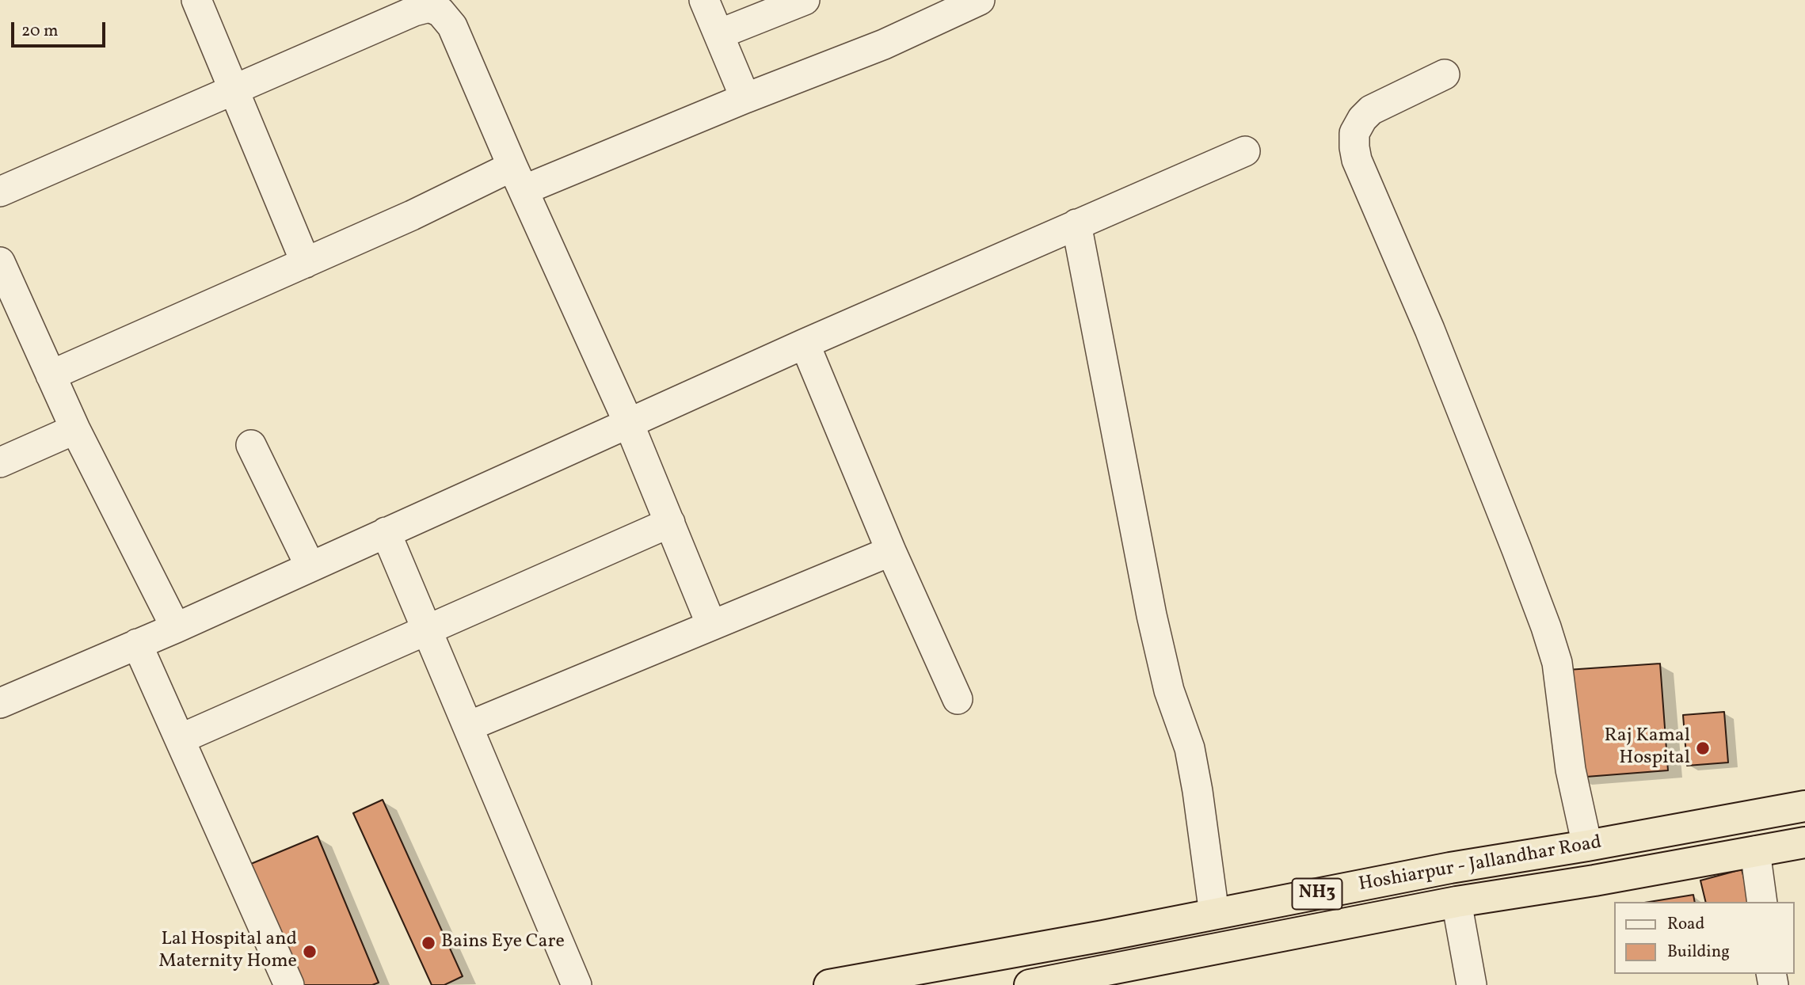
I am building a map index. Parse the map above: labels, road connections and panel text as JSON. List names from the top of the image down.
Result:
{
  "streets": {
    "highway": ["Hoshiarpur - Jallandhar Road", "NH3"]
  },
  "places": ["Raj Kamal Hospital", "Bains Eye Care", "Lal Hospital and Maternity Home"],
  "legend": ["Road", "Building"],
  "scale_bar": "20 m"
}
